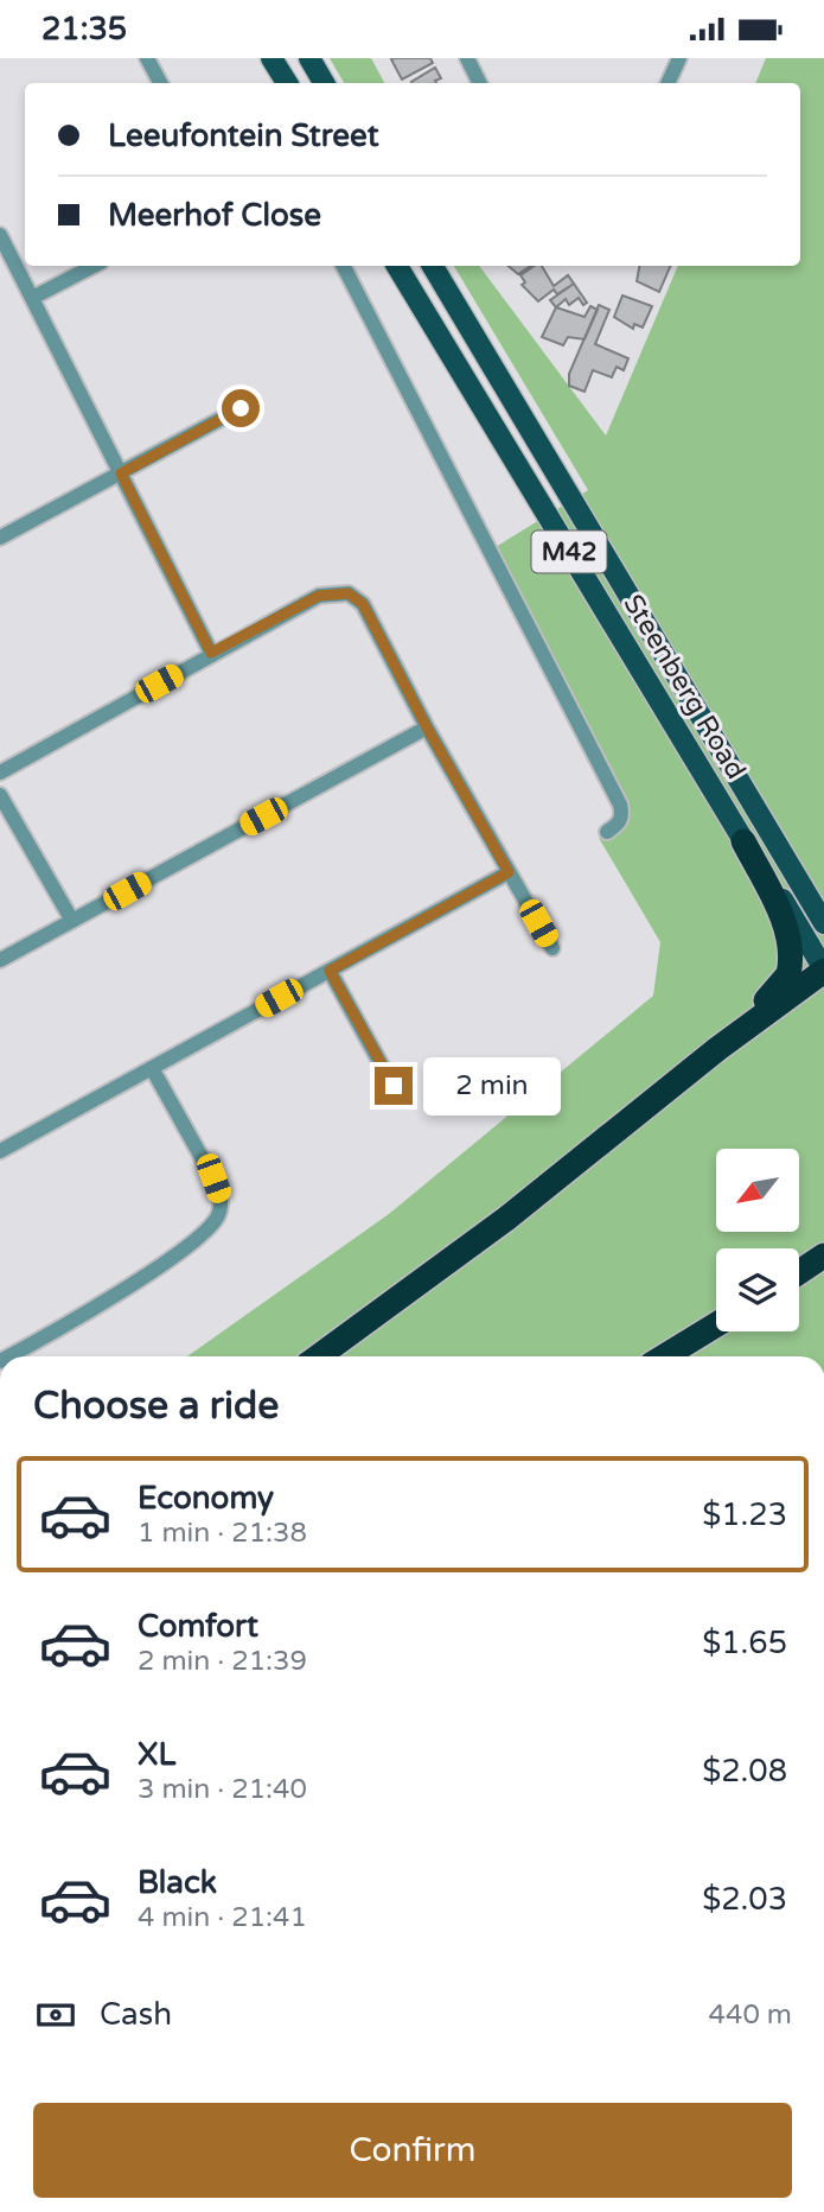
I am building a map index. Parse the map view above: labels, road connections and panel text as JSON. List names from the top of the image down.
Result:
{
  "streets": {
    "main road": ["M42", "Steenberg Road"]
  },
  "north": "bottom left",
  "page": {
    "status": "21:35",
    "banner": ["Leeufontein Street", "Meerhof Close"],
    "bubble": "2 min",
    "heading": "Choose a ride",
    "list": [
      {
        "name": "Economy",
        "note": "1 min · 21:38",
        "value": "$1.23"
      },
      {
        "name": "Comfort",
        "note": "2 min · 21:39",
        "value": "$1.65"
      },
      {
        "name": "XL",
        "note": "3 min · 21:40",
        "value": "$2.08"
      },
      {
        "name": "Black",
        "note": "4 min · 21:41",
        "value": "$2.03"
      }
    ],
    "pay": ["Cash", "440 m"],
    "buttons": "Confirm"
  }
}
